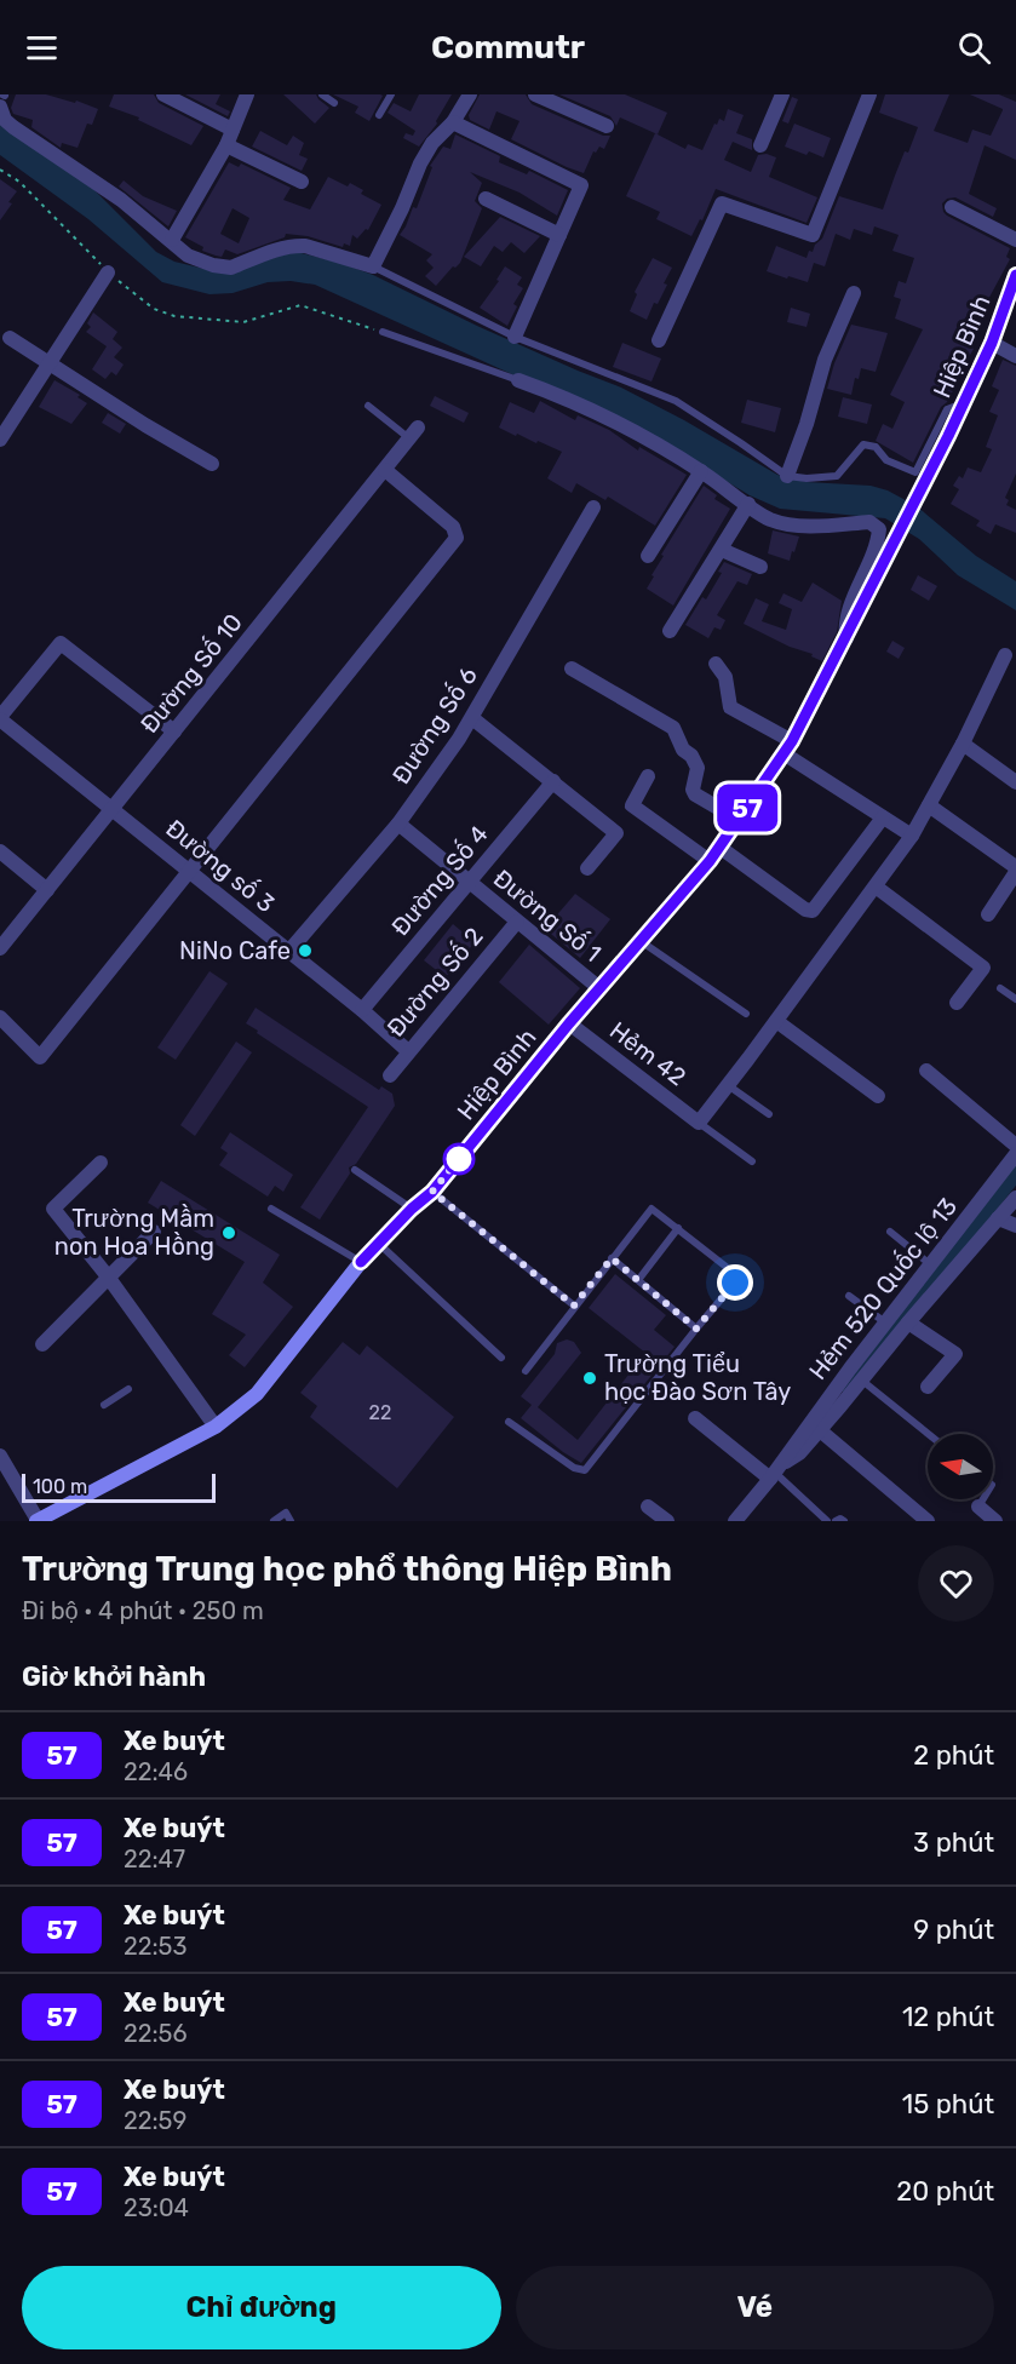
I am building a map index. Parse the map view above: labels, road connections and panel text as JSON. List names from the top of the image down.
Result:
{
  "streets": {
    "main road": ["Hiệp Bình"],
    "street": [
      "Đường Số 10",
      "Đường Số 6",
      "Đường số 3",
      "Đường Số 4",
      "Đường Số 1",
      "Đường Số 2",
      "Hẻm 42",
      "Hẻm 520 Quốc lộ 13"
    ]
  },
  "crossings": [
    ["Hiệp Bình", "Đường Số 1"],
    ["Hiệp Bình", "Hẻm 42"],
    ["Đường Số 10", "Đường số 3"],
    ["Đường Số 6", "Đường số 3"],
    ["Đường Số 6", "Đường Số 1"],
    ["Đường số 3", "Đường Số 4"],
    ["Đường số 3", "Đường Số 2"],
    ["Đường Số 4", "Đường Số 1"],
    ["Đường Số 1", "Đường Số 2"]
  ],
  "places": ["NiNo Cafe", "Trường Mầm non Hoa Hồng", "Trường Tiểu học Đào Sơn Tây"],
  "lines": ["bus line 57"],
  "house_numbers": ["22"],
  "scale_bar": "100 m",
  "north": "left",
  "page": {
    "header": "Commutr",
    "on_map": "57",
    "scale": "100 m",
    "heading": [
      ["Trường Trung học phổ thông Hiệp Bình", "Đi bộ · 4 phút · 250 m"],
      "Giờ khởi hành"
    ],
    "list": [
      {
        "mark": "57",
        "name": "Xe buýt",
        "note": "22:46",
        "value": "2 phút"
      },
      {
        "mark": "57",
        "name": "Xe buýt",
        "note": "22:47",
        "value": "3 phút"
      },
      {
        "mark": "57",
        "name": "Xe buýt",
        "note": "22:53",
        "value": "9 phút"
      },
      {
        "mark": "57",
        "name": "Xe buýt",
        "note": "22:56",
        "value": "12 phút"
      },
      {
        "mark": "57",
        "name": "Xe buýt",
        "note": "22:59",
        "value": "15 phút"
      },
      {
        "mark": "57",
        "name": "Xe buýt",
        "note": "23:04",
        "value": "20 phút"
      }
    ],
    "buttons": ["Chỉ đường", "Vé"]
  }
}
